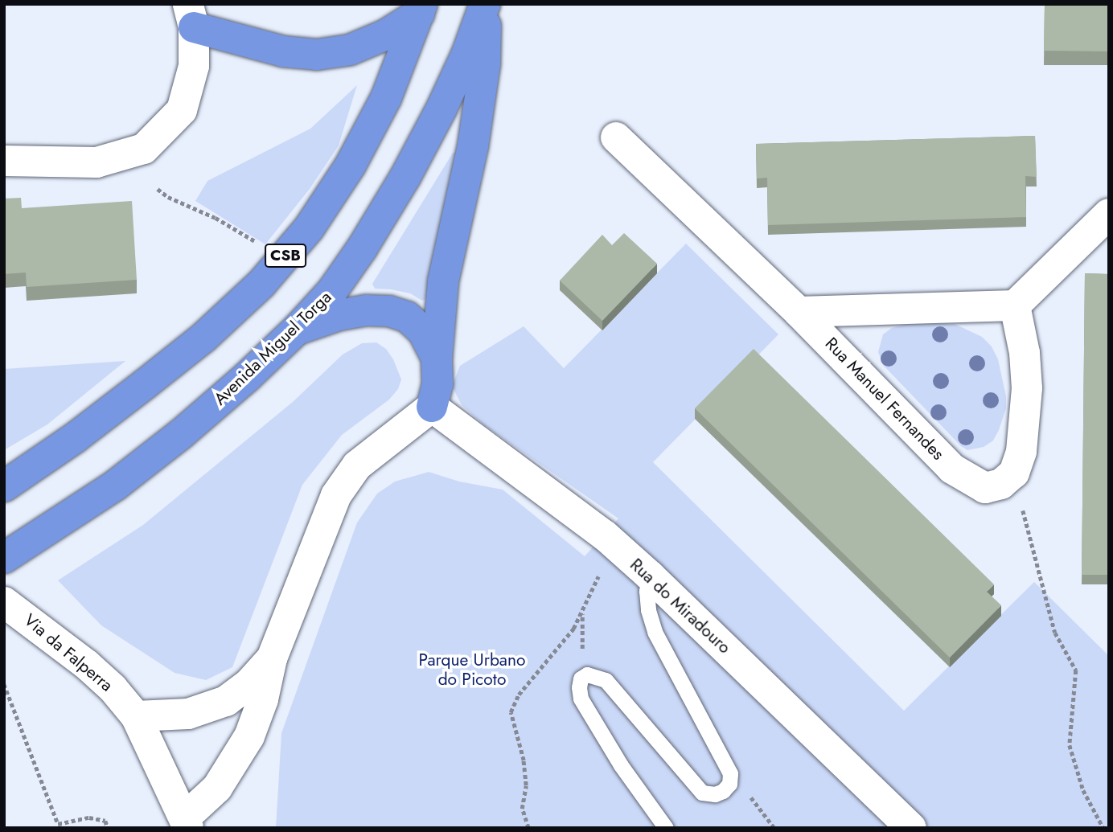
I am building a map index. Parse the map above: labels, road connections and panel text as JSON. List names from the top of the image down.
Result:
{
  "streets": {
    "highway": ["CSB", "Avenida Miguel Torga"],
    "street": ["Rua Manuel Fernandes", "Rua do Miradouro", "Via da Falperra"]
  },
  "parks": ["Parque Urbano do Picoto"]
}
